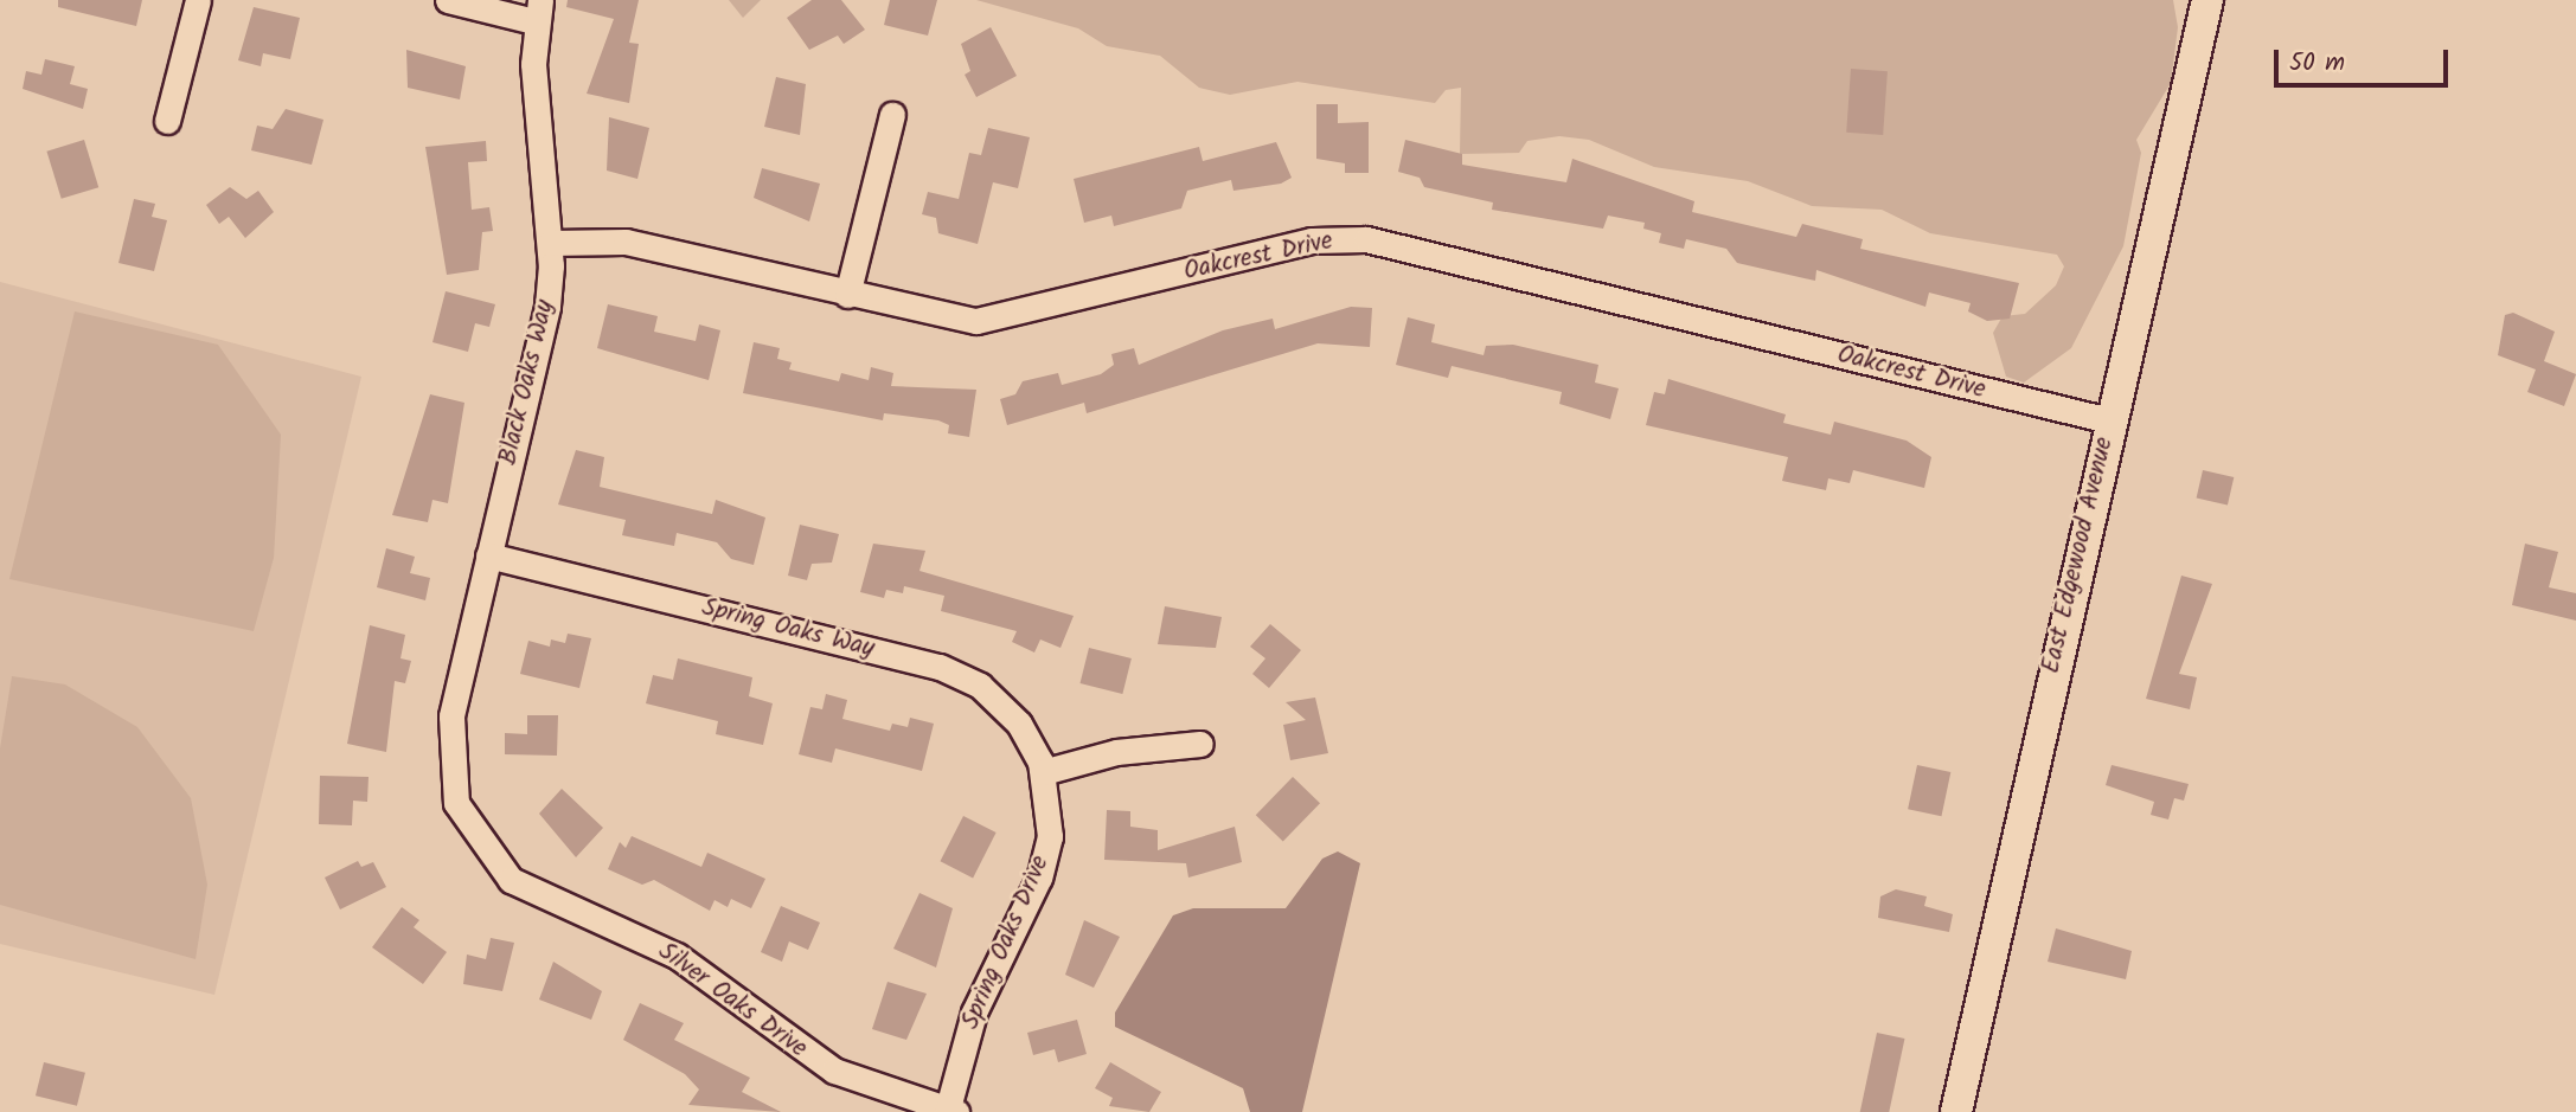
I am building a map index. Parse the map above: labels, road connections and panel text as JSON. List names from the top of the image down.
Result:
{
  "streets": {
    "main road": ["East Edgewood Avenue"],
    "street": [
      "Oakcrest Drive",
      "Black Oaks Way",
      "Spring Oaks Way",
      "Spring Oaks Drive",
      "Silver Oaks Drive"
    ]
  },
  "crossings": [
    ["Oakcrest Drive", "Black Oaks Way"],
    ["Oakcrest Drive", "East Edgewood Avenue"],
    ["Black Oaks Way", "Spring Oaks Way"],
    ["Black Oaks Way", "Silver Oaks Drive"],
    ["Spring Oaks Way", "Spring Oaks Drive"],
    ["Spring Oaks Drive", "Silver Oaks Drive"]
  ],
  "scale_bar": "50 m"
}
